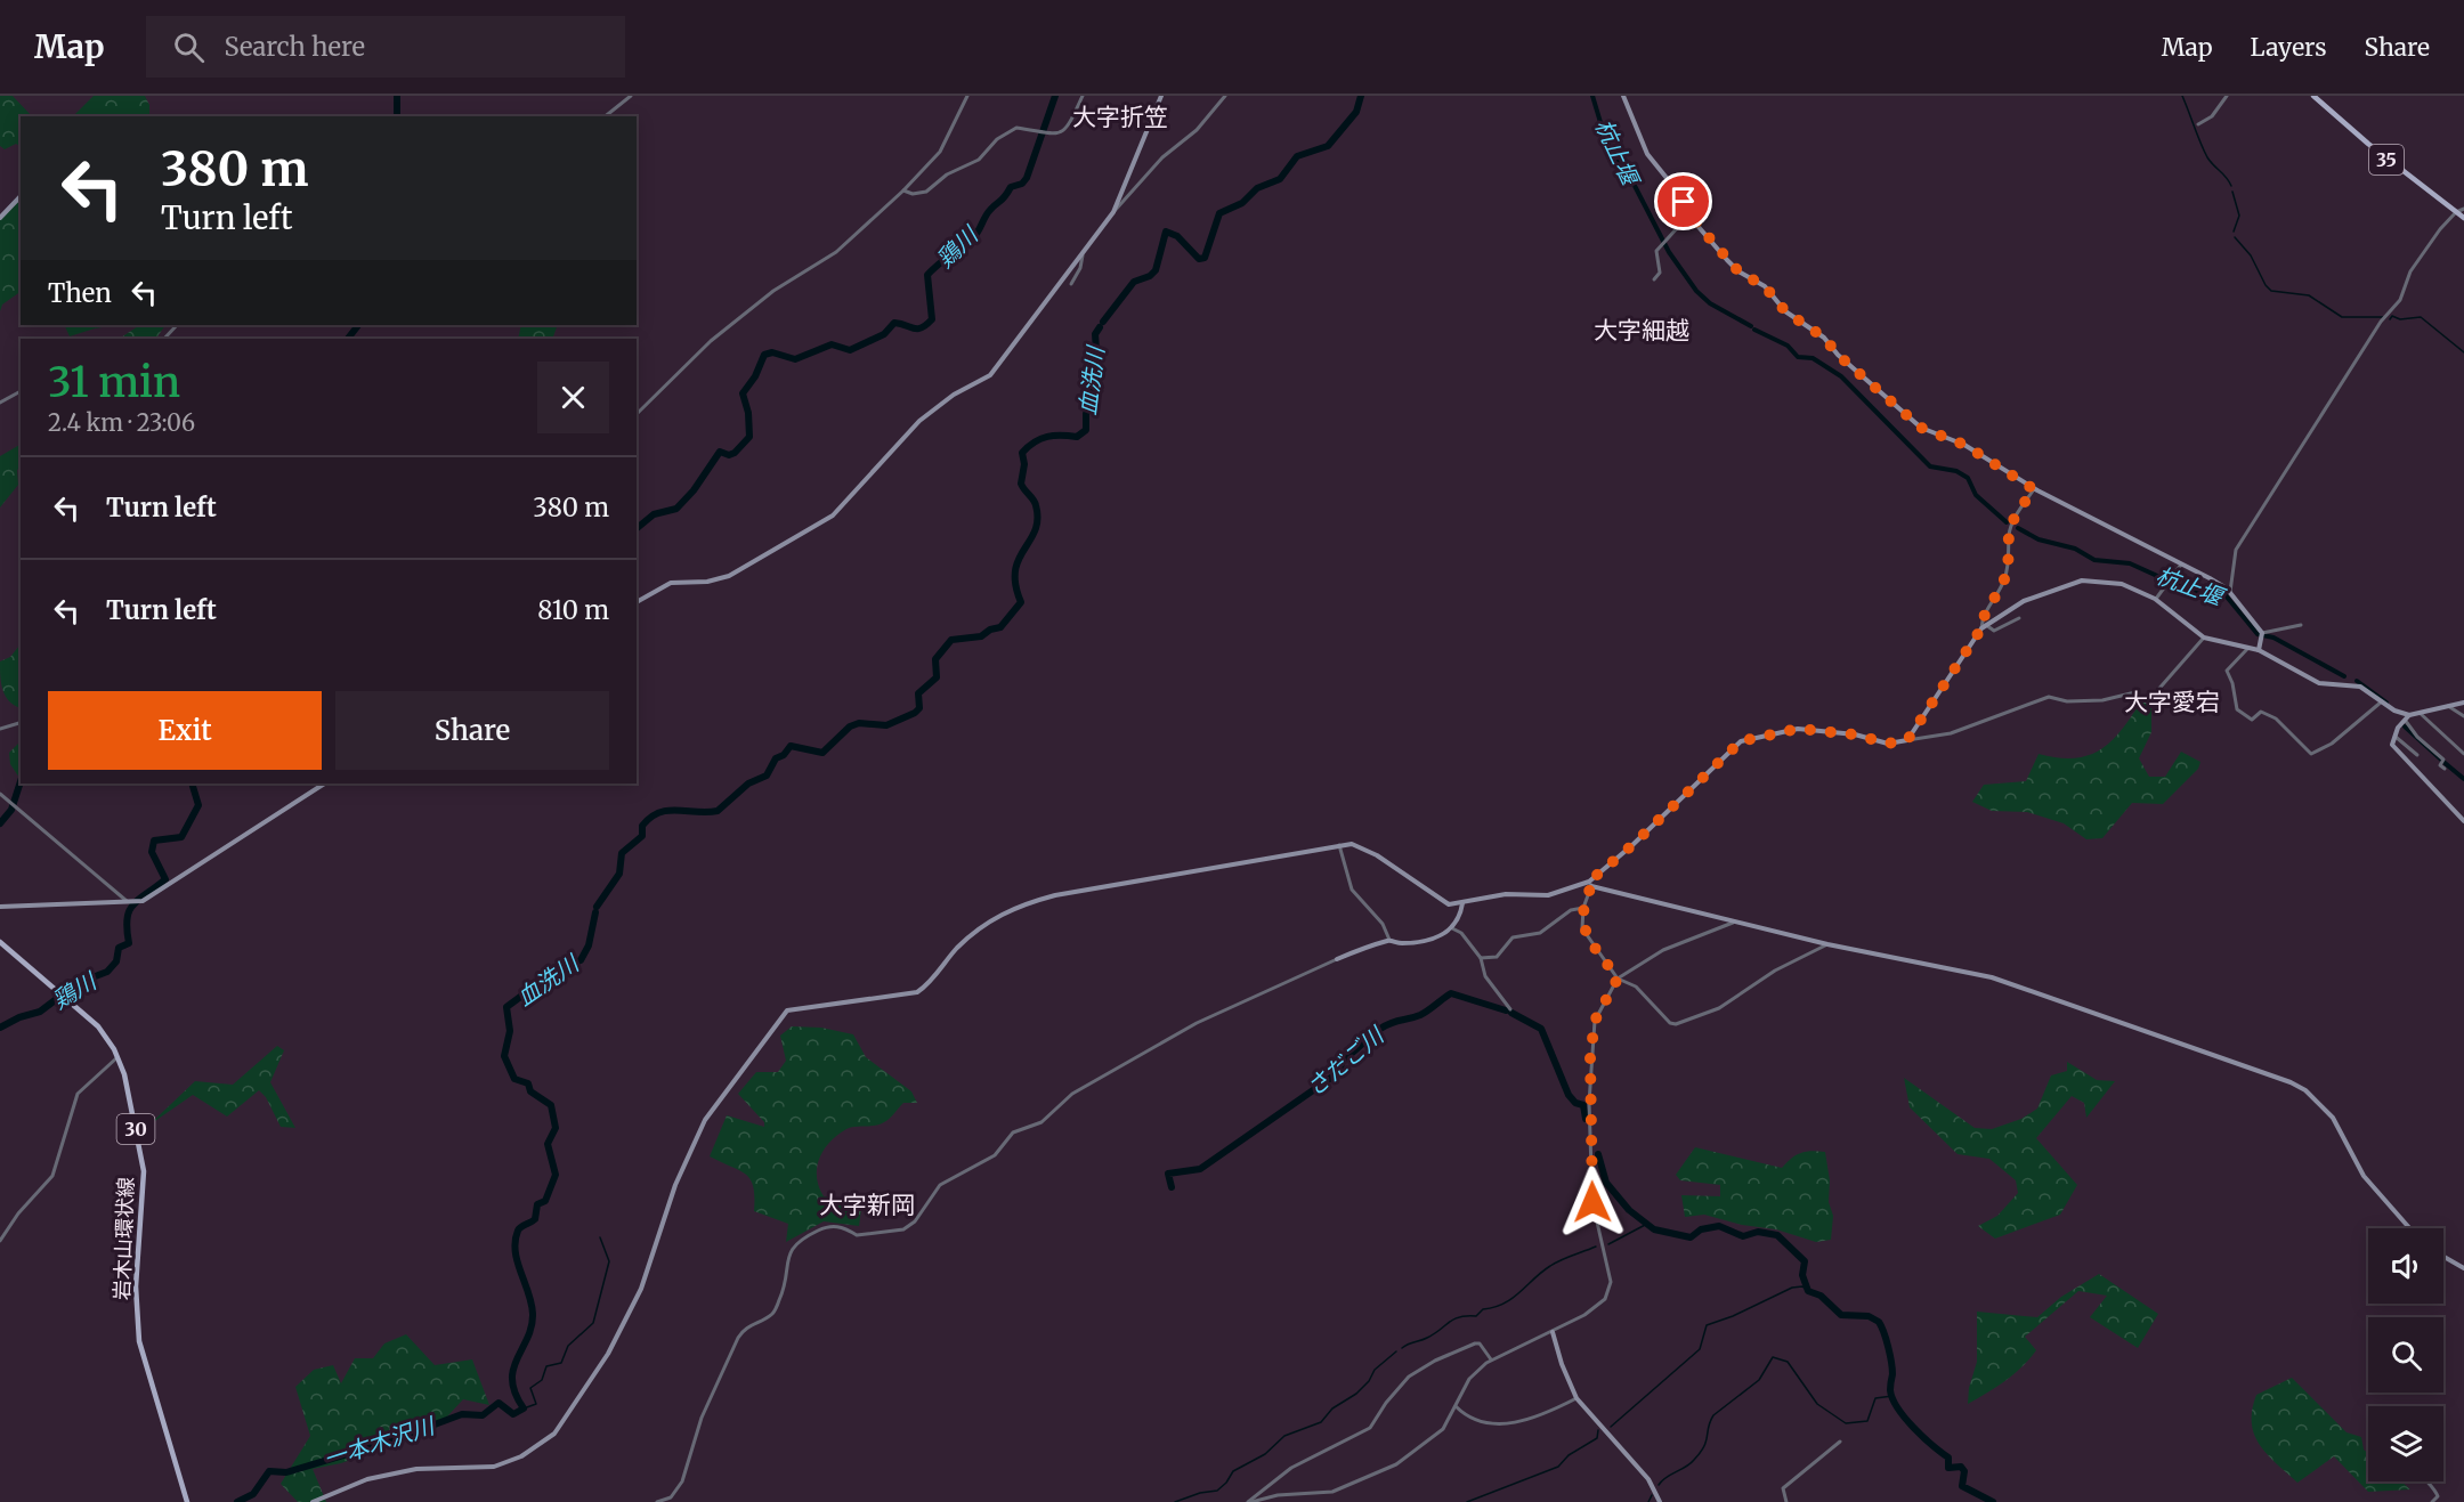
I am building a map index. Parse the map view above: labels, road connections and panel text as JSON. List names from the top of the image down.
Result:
{
  "streets": {
    "main road": ["35", "30", "岩木山環状線"]
  },
  "districts": [
    "大字折笠",
    "大字細越",
    "大字愛宕",
    "大字新岡"
  ],
  "water": [
    "杭止堰",
    "鶏川",
    "血洗川",
    "さだご川",
    "一本木沢川"
  ],
  "page": {
    "header": "Map",
    "search": "Search here",
    "nav": ["Map", "Layers", "Share"],
    "turn": ["380 m", "Turn left"],
    "then": "Then",
    "heading": ["31 min", "2.4 km · 23:06"],
    "list": [
      {
        "name": "Turn left",
        "value": "380 m"
      },
      {
        "name": "Turn left",
        "value": "810 m"
      }
    ],
    "buttons": ["Exit", "Share"]
  }
}
